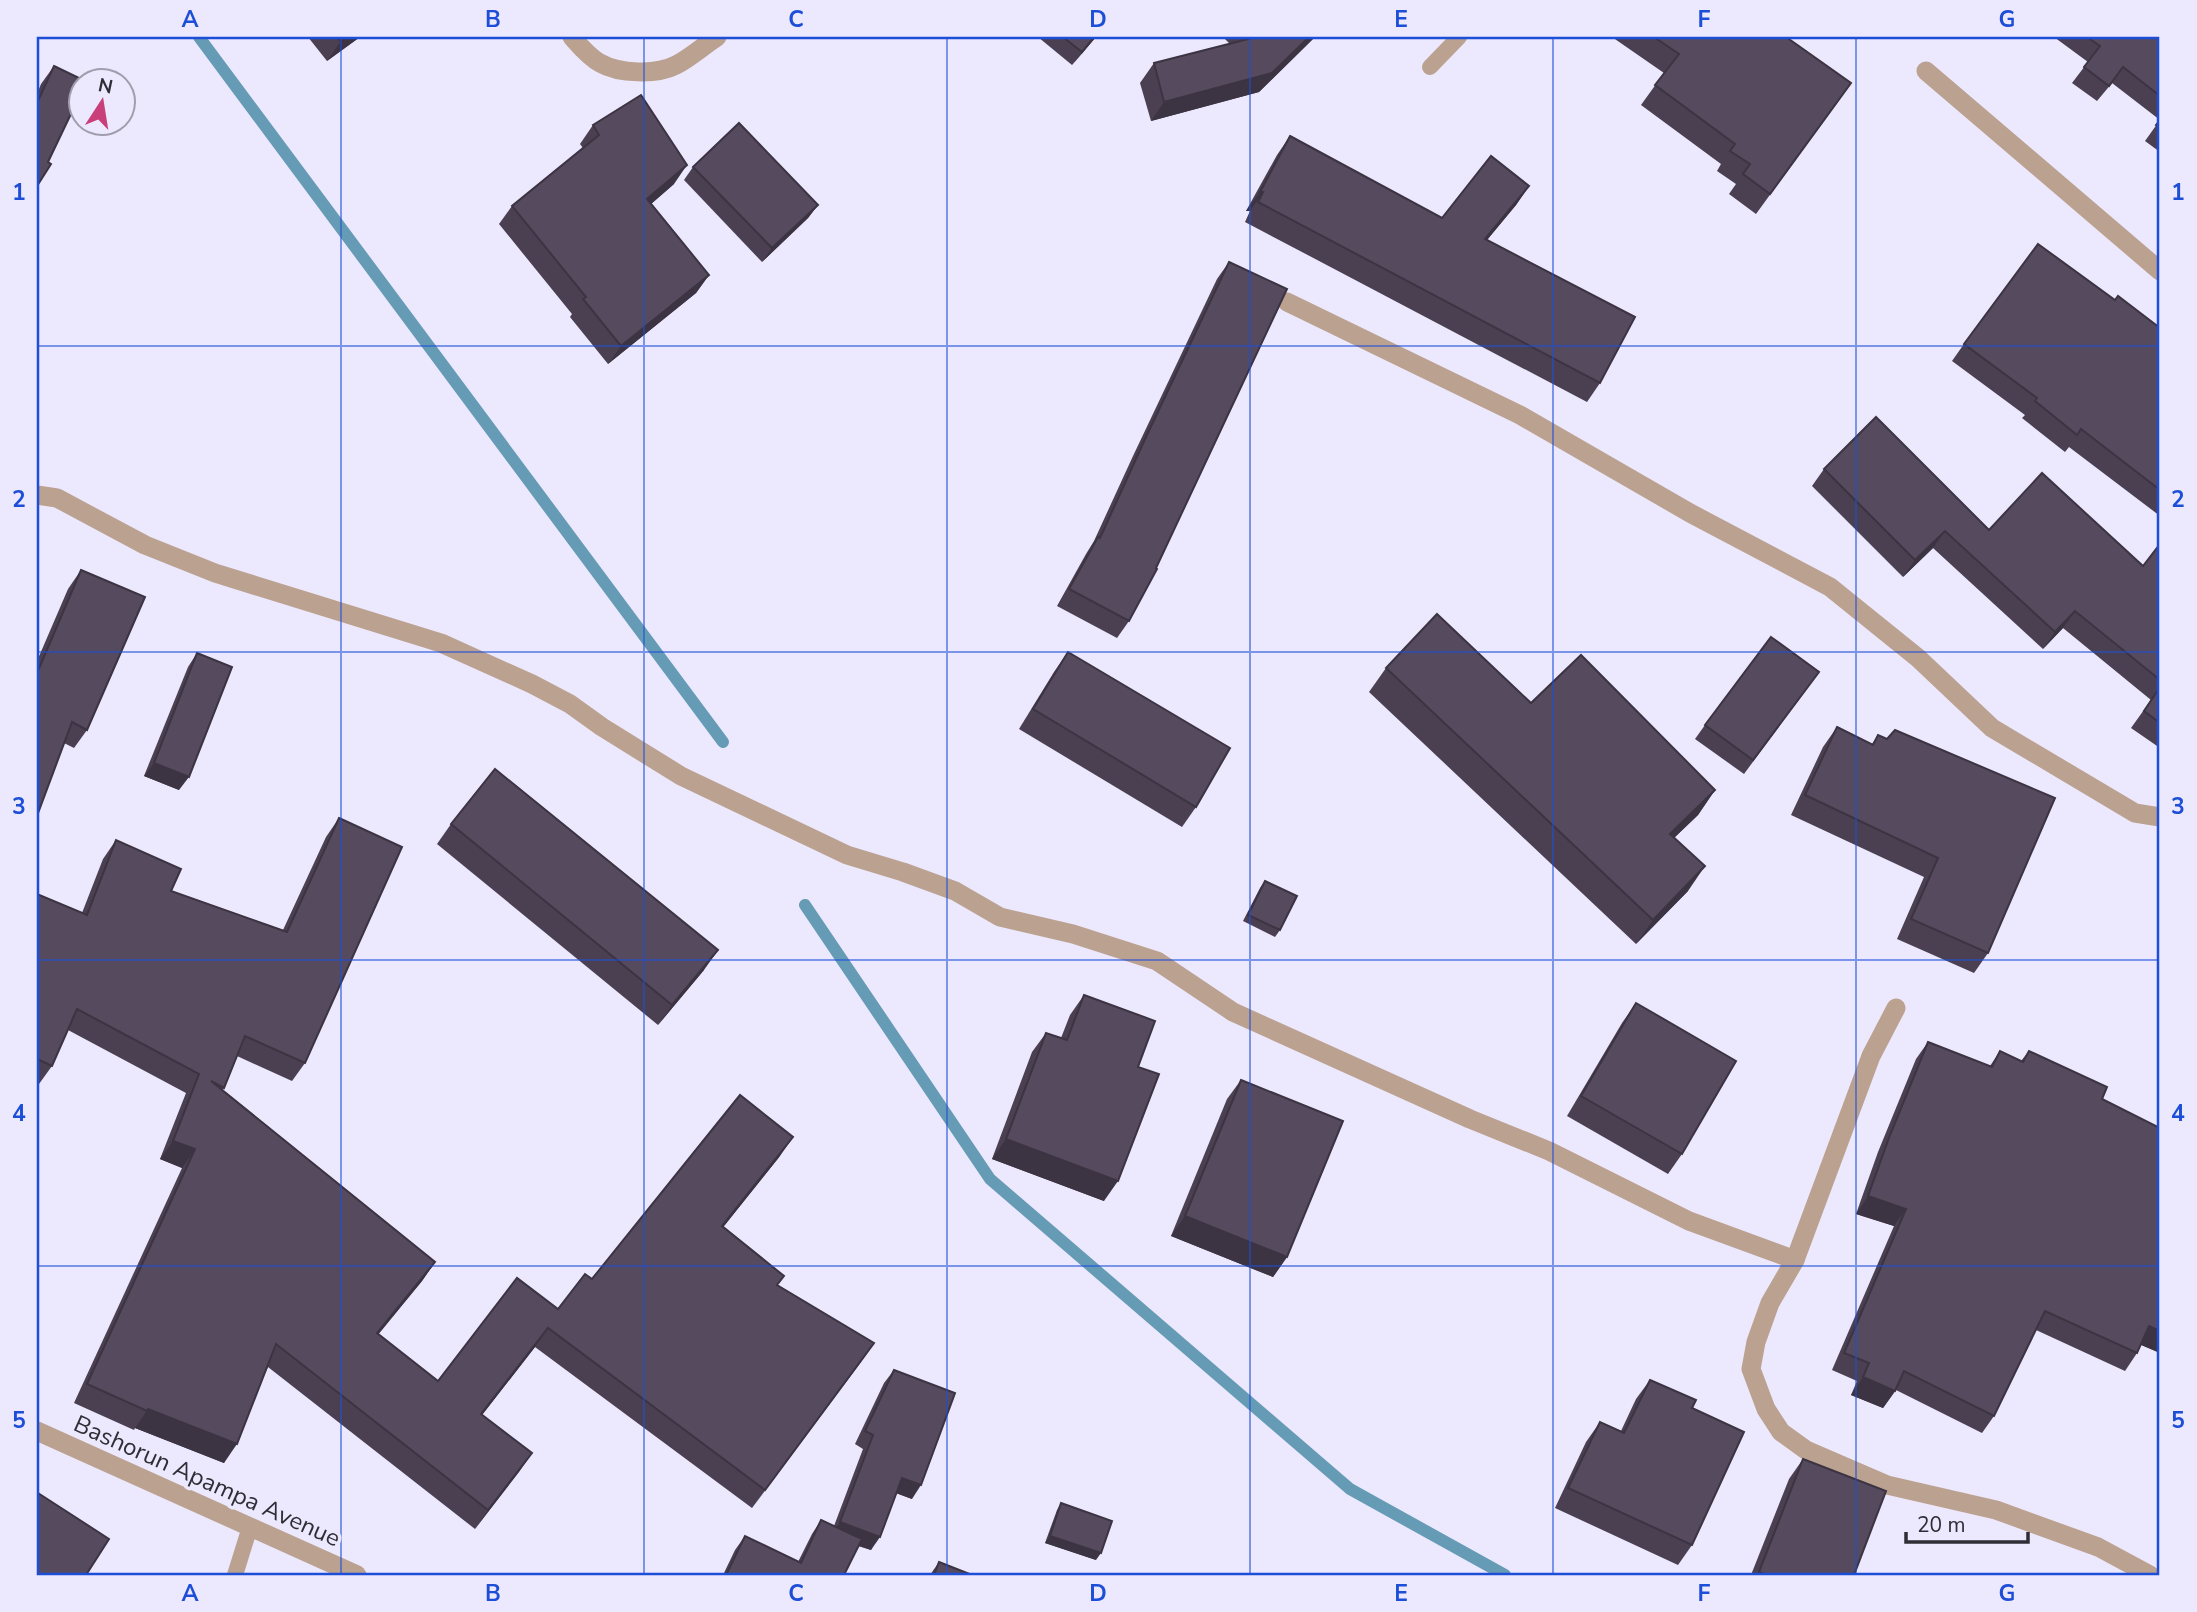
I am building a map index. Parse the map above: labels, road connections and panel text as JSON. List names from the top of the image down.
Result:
{
  "streets": {
    "street": ["Bashorun Apampa Avenue"]
  },
  "scale_bar": "20 m",
  "north": "top",
  "grid": {
    "columns": [
      "A",
      "B",
      "C",
      "D",
      "E",
      "F",
      "G"
    ],
    "rows": [
      "1",
      "2",
      "3",
      "4",
      "5"
    ]
  }
}
